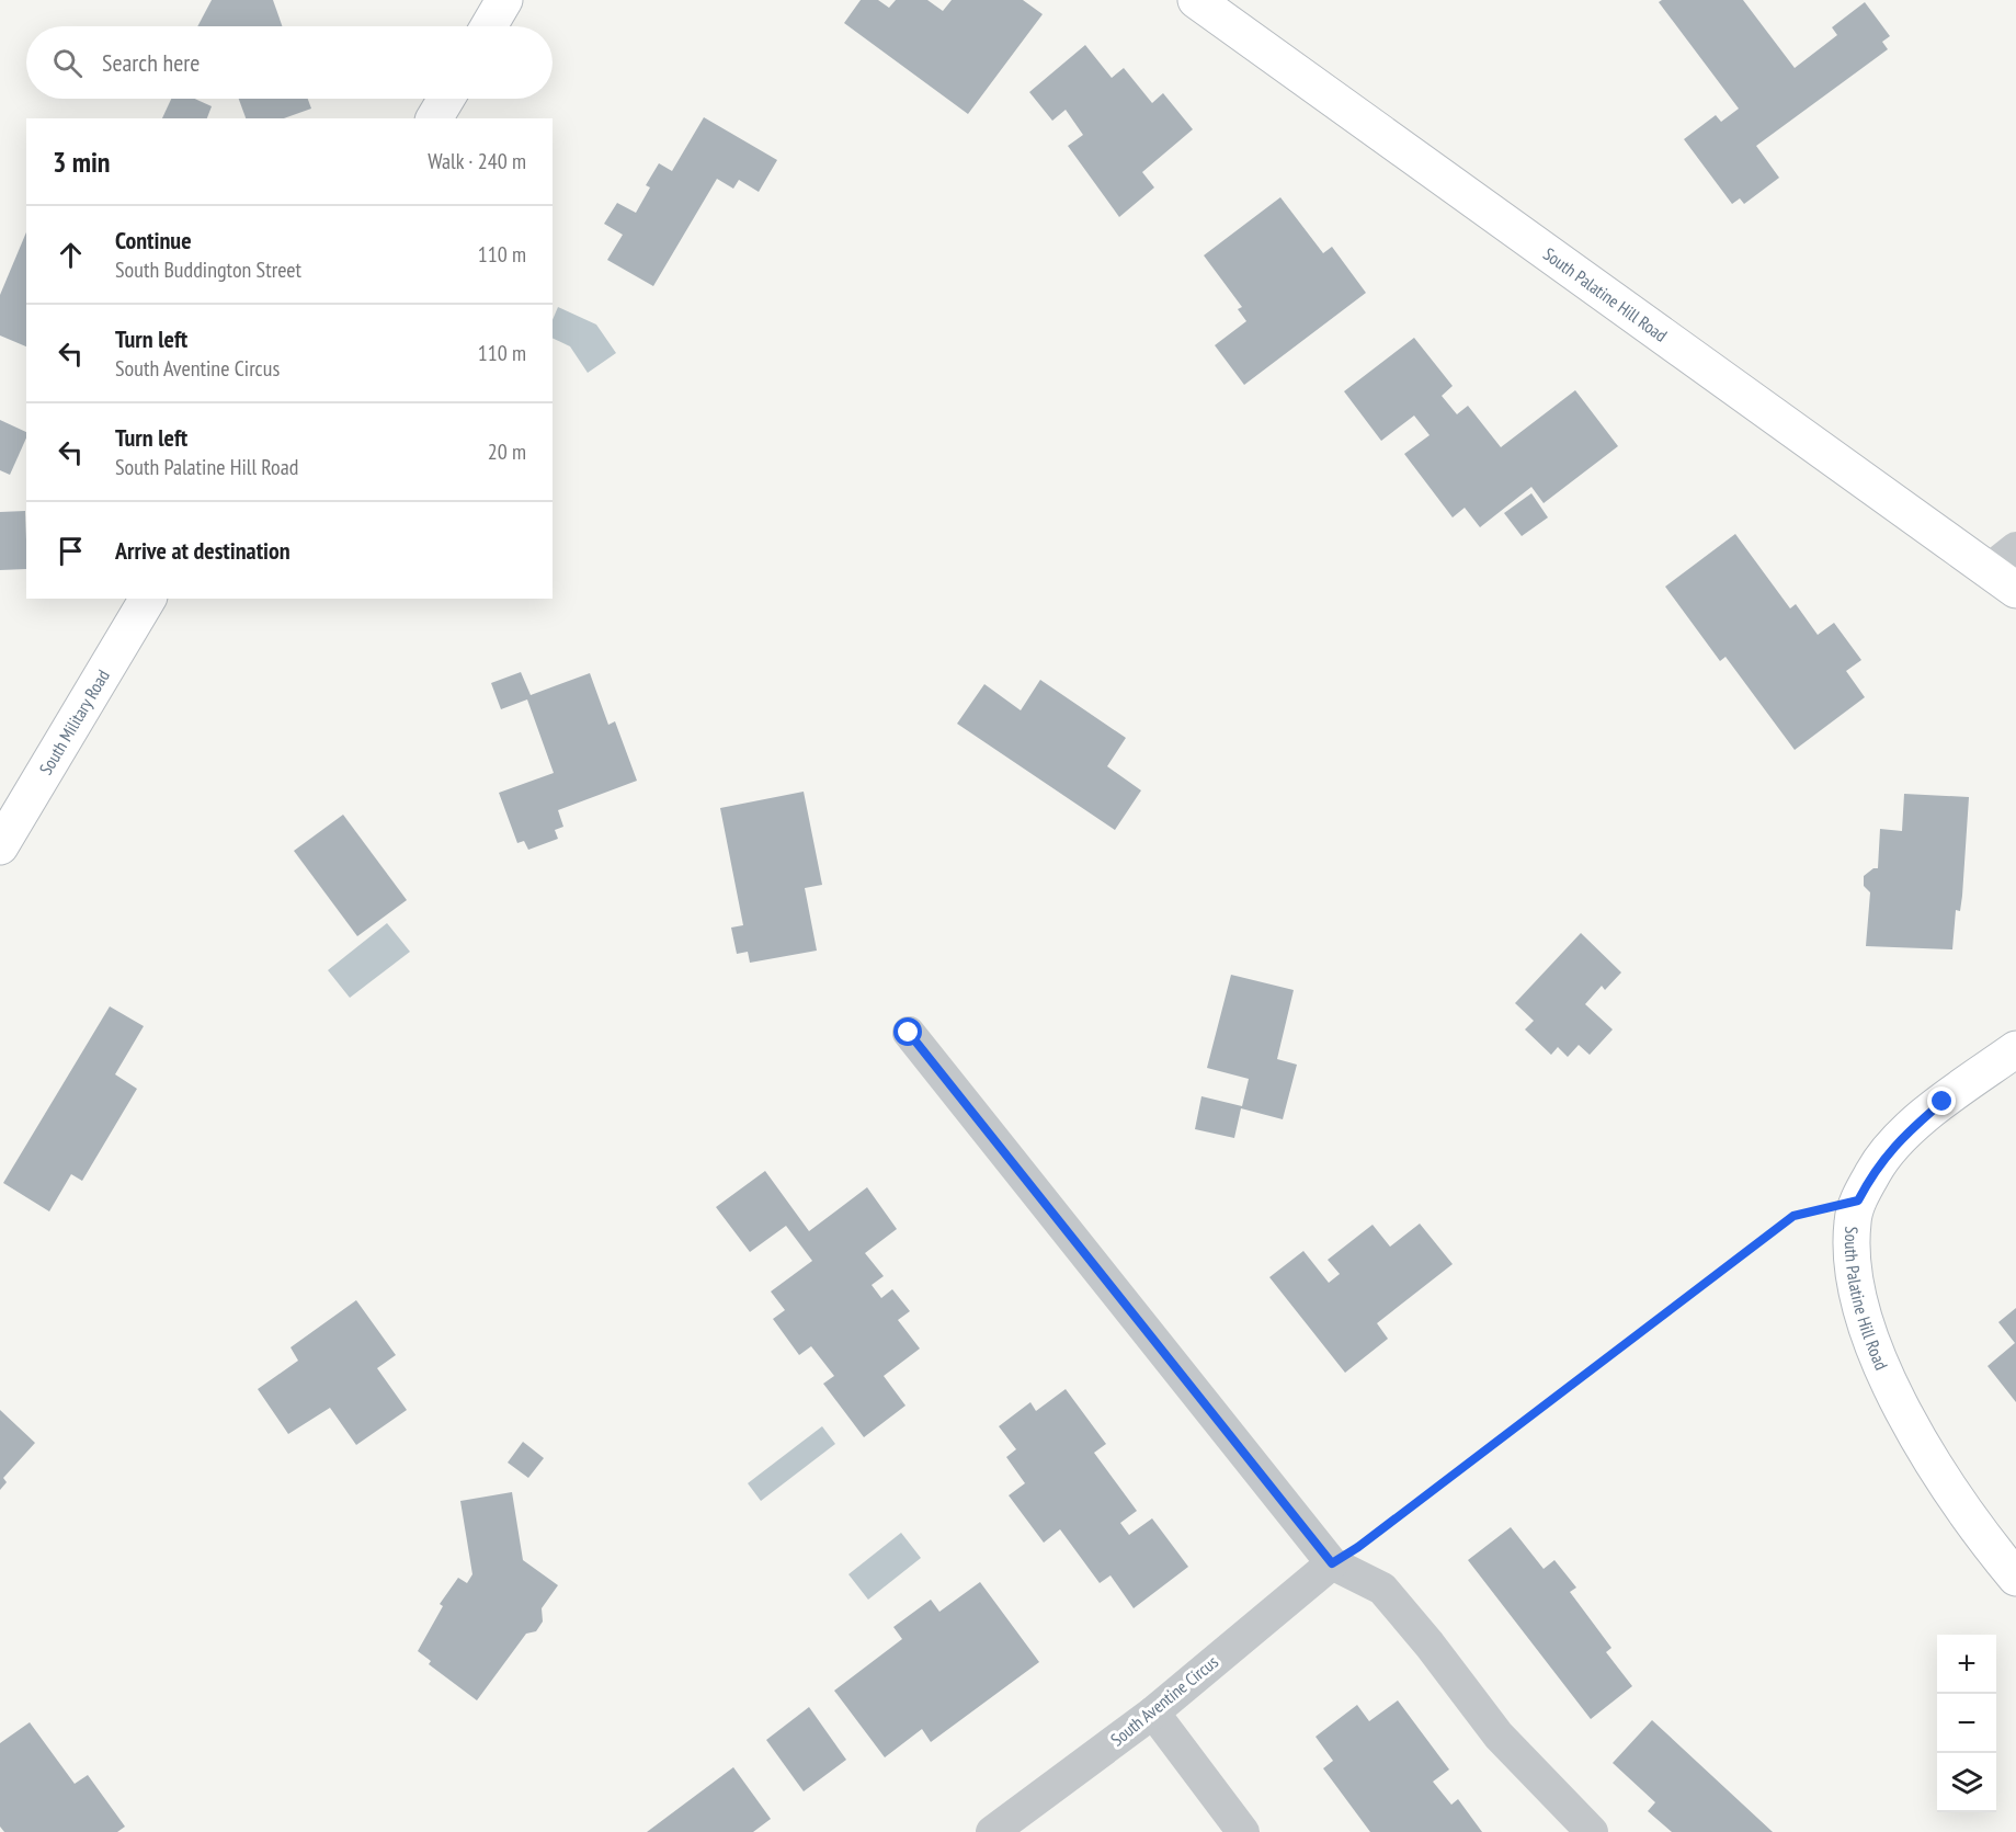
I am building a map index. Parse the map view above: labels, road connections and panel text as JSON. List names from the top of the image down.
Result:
{
  "streets": {
    "street": ["South Palatine Hill Road", "South Military Road", "South Aventine Circus"]
  },
  "page": {
    "search": "Search here",
    "heading": ["3 min", "Walk · 240 m"],
    "list": [
      ["Continue", "South Buddington Street", "110 m"],
      ["Turn left", "South Aventine Circus", "110 m"],
      ["Turn left", "South Palatine Hill Road", "20 m"],
      "Arrive at destination"
    ],
    "map_buttons": ["+", "−"]
  }
}
